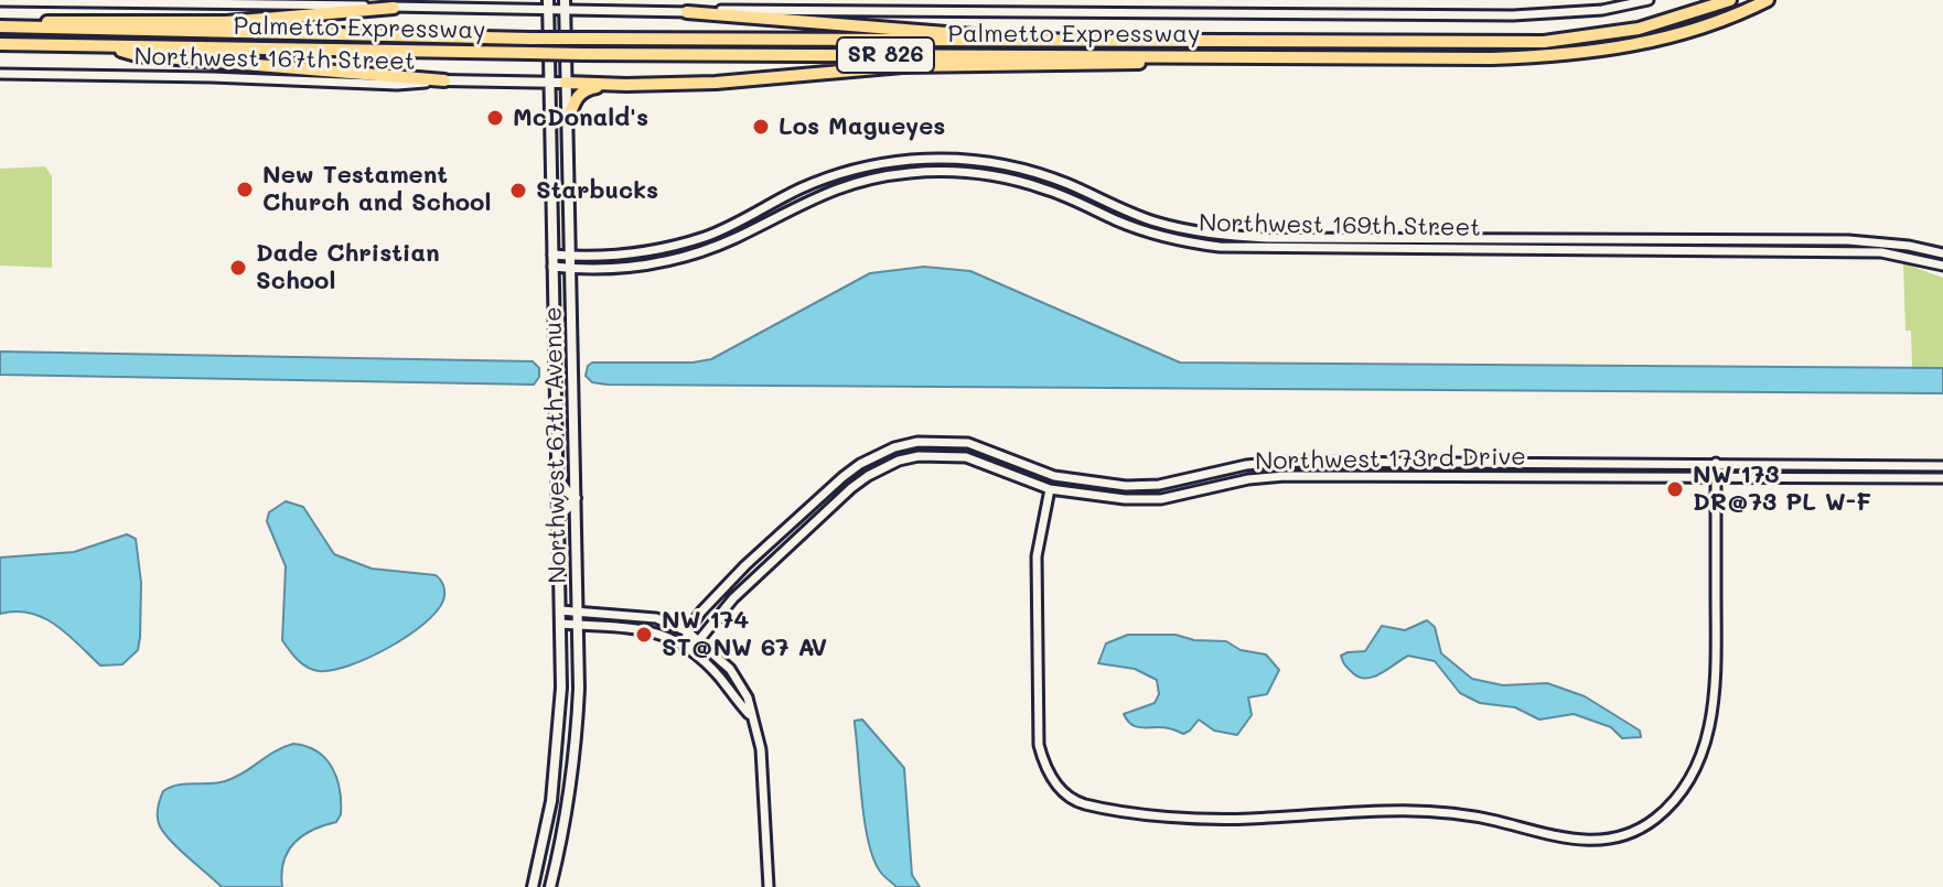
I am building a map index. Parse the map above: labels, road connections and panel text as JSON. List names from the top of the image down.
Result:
{
  "streets": {
    "highway": ["Palmetto Expressway", "SR 826"],
    "main road": ["Northwest 167th Street", "Northwest 67th Avenue"],
    "street": ["Northwest 169th Street", "Northwest 173rd Drive"]
  },
  "crossings": [
    ["Northwest 167th Street", "Northwest 67th Avenue"],
    ["Northwest 169th Street", "Northwest 67th Avenue"]
  ],
  "places": [
    "McDonald's",
    "Los Magueyes",
    "New Testament Church and School",
    "Starbucks",
    "Dade Christian School",
    "NW 173 DR@73 PL W-F",
    "NW 174 ST@NW 67 AV"
  ]
}
